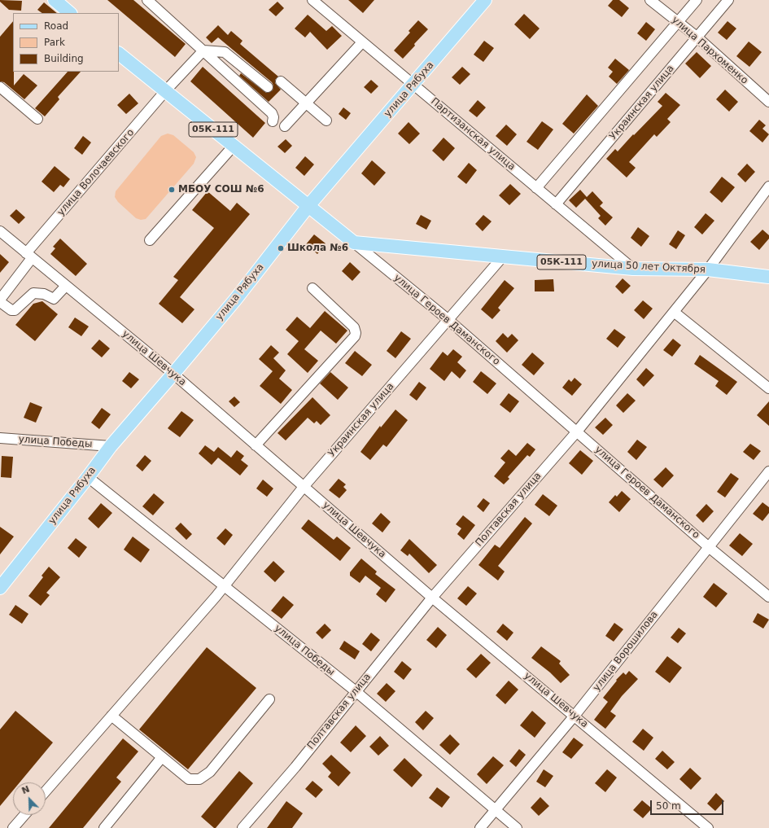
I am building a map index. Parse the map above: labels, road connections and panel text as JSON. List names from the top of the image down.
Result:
{
  "streets": {
    "main road": [
      "улица Рябуха",
      "05К-111",
      "улица 50 лет Октября",
      "улица Героев Даманского"
    ],
    "street": [
      "улица Пархоменко",
      "Украинская улица",
      "Партизанская улица",
      "улица Волочаевского",
      "улица Шевчука",
      "улица Победы",
      "Полтавская улица",
      "улица Ворошилова"
    ]
  },
  "crossings": [
    ["улица Пархоменко", "Украинская улица"],
    ["улица Рябуха", "Партизанская улица"],
    ["улица Рябуха", "улица Героев Даманского"],
    ["улица Рябуха", "улица Шевчука"],
    ["улица Рябуха", "улица Победы"],
    ["Украинская улица", "Партизанская улица"],
    ["Украинская улица", "улица 50 лет Октября"],
    ["Украинская улица", "улица Героев Даманского"],
    ["Украинская улица", "улица Шевчука"],
    ["Украинская улица", "улица Победы"],
    ["Партизанская улица", "улица 50 лет Октября"],
    ["улица Волочаевского", "улица Героев Даманского"],
    ["улица Волочаевского", "улица Шевчука"],
    ["улица 50 лет Октября", "улица Героев Даманского"],
    ["улица 50 лет Октября", "Полтавская улица"],
    ["улица Героев Даманского", "Полтавская улица"],
    ["улица Героев Даманского", "улица Ворошилова"],
    ["улица Шевчука", "Полтавская улица"],
    ["улица Шевчука", "улица Ворошилова"],
    ["улица Победы", "Полтавская улица"],
    ["улица Победы", "улица Ворошилова"]
  ],
  "places": ["МБОУ СОШ №6", "Школа №6"],
  "legend": ["Road", "Park", "Building"],
  "scale_bar": "50 m",
  "north": "top left"
}
